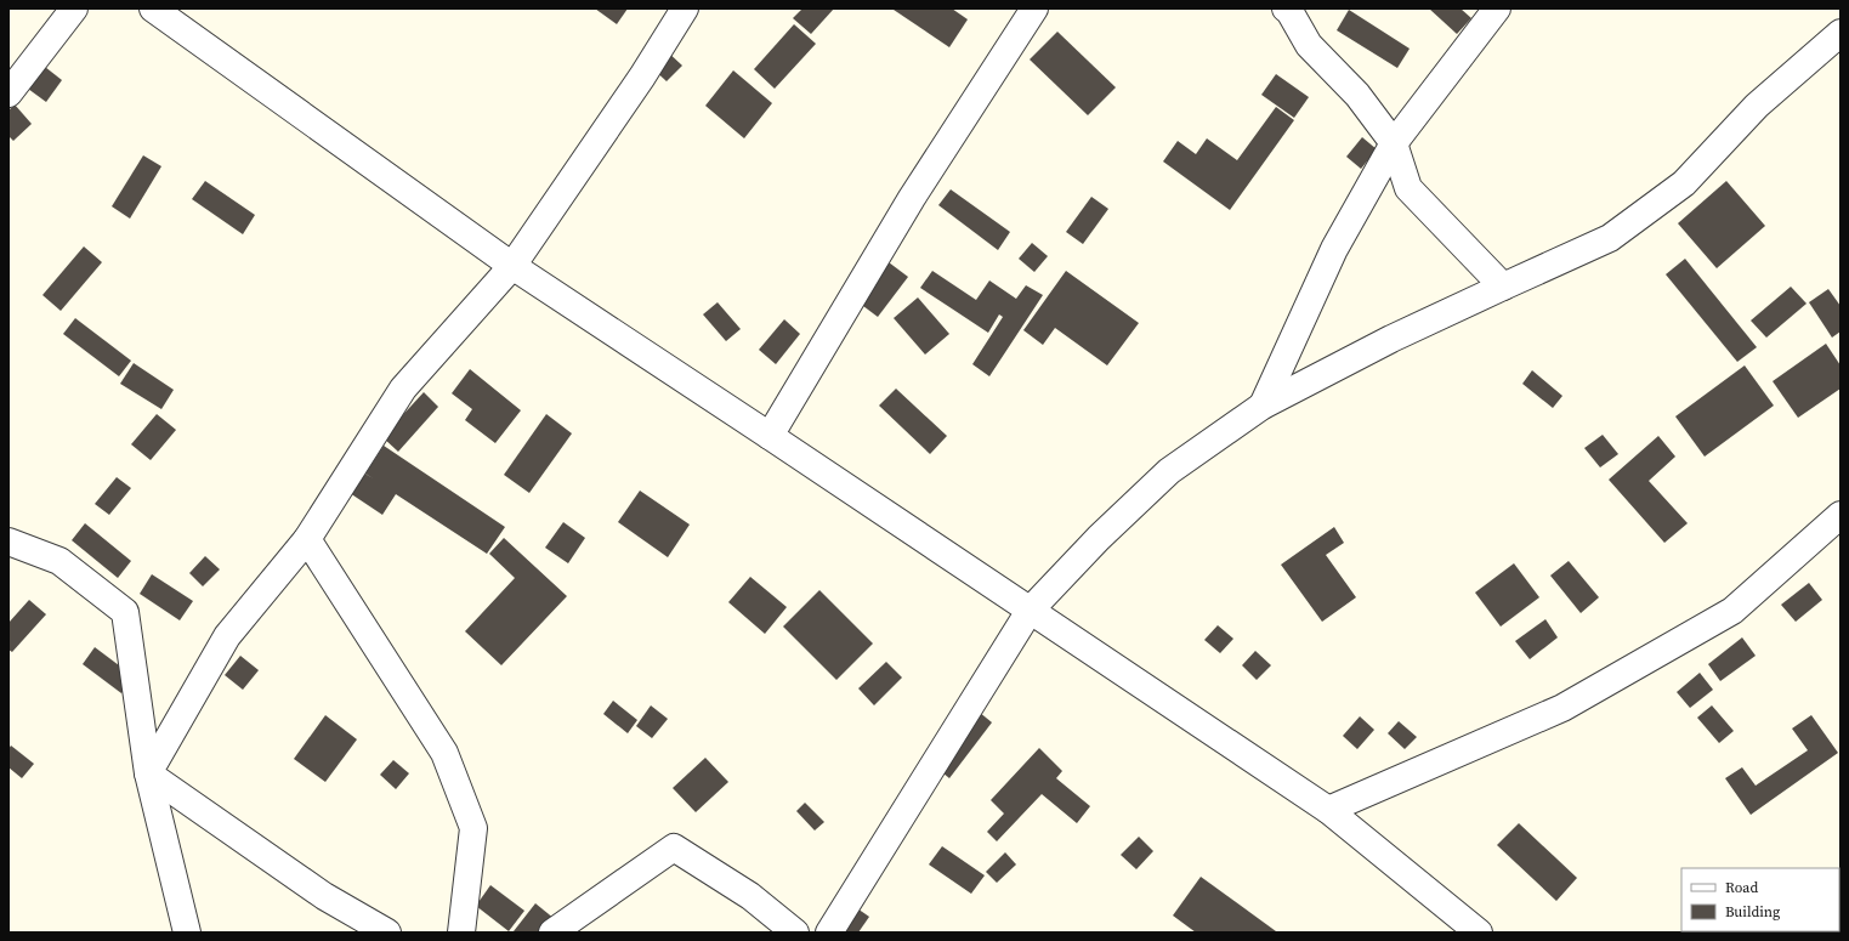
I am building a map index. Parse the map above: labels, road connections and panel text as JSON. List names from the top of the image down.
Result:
{
  "legend": ["Road", "Building"]
}
